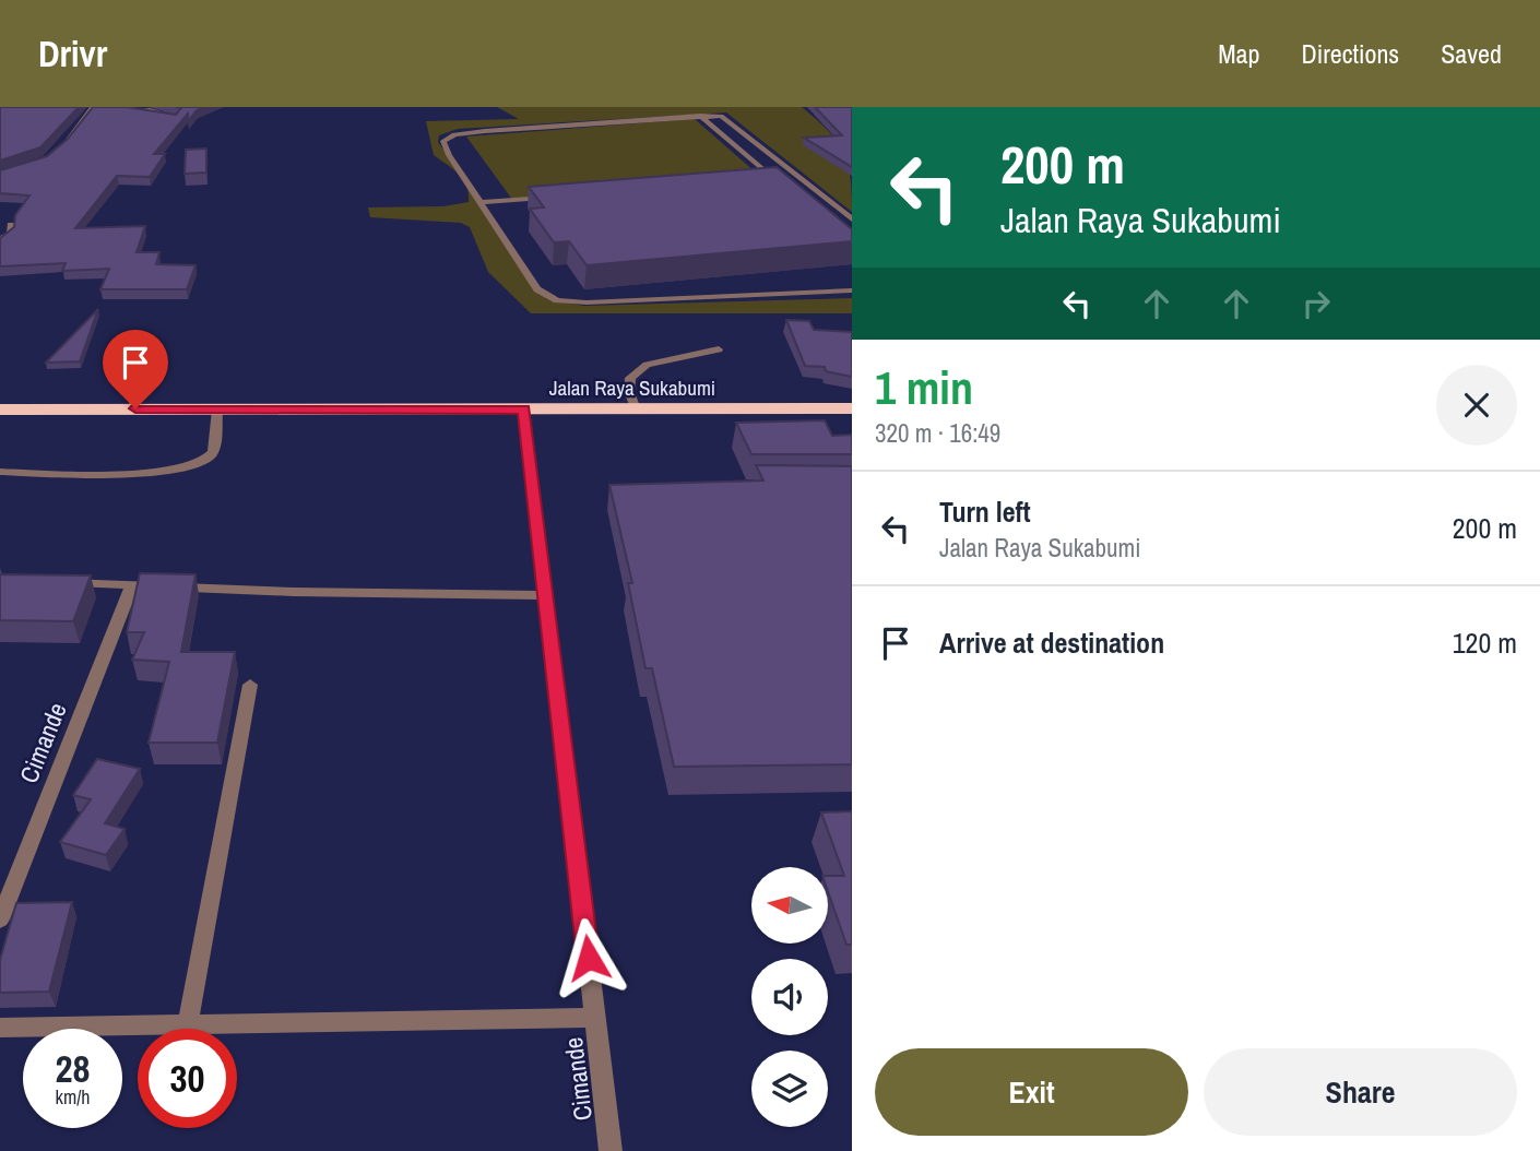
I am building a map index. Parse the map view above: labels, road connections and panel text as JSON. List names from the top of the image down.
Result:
{
  "streets": {
    "highway": ["Jalan Raya Sukabumi"],
    "street": ["Cimande"]
  },
  "crossings": [
    ["Jalan Raya Sukabumi", "Cimande"]
  ],
  "north": "left",
  "page": {
    "header": "Drivr",
    "nav": ["Map", "Directions", "Saved"],
    "turn": ["200 m", "Jalan Raya Sukabumi"],
    "heading": ["1 min", "320 m · 16:49"],
    "list": [
      {
        "name": "Turn left",
        "note": "Jalan Raya Sukabumi",
        "value": "200 m"
      },
      {
        "name": "Arrive at destination",
        "value": "120 m"
      }
    ],
    "speed": "28 km/h",
    "limit": "30",
    "buttons": ["Exit", "Share"]
  }
}
